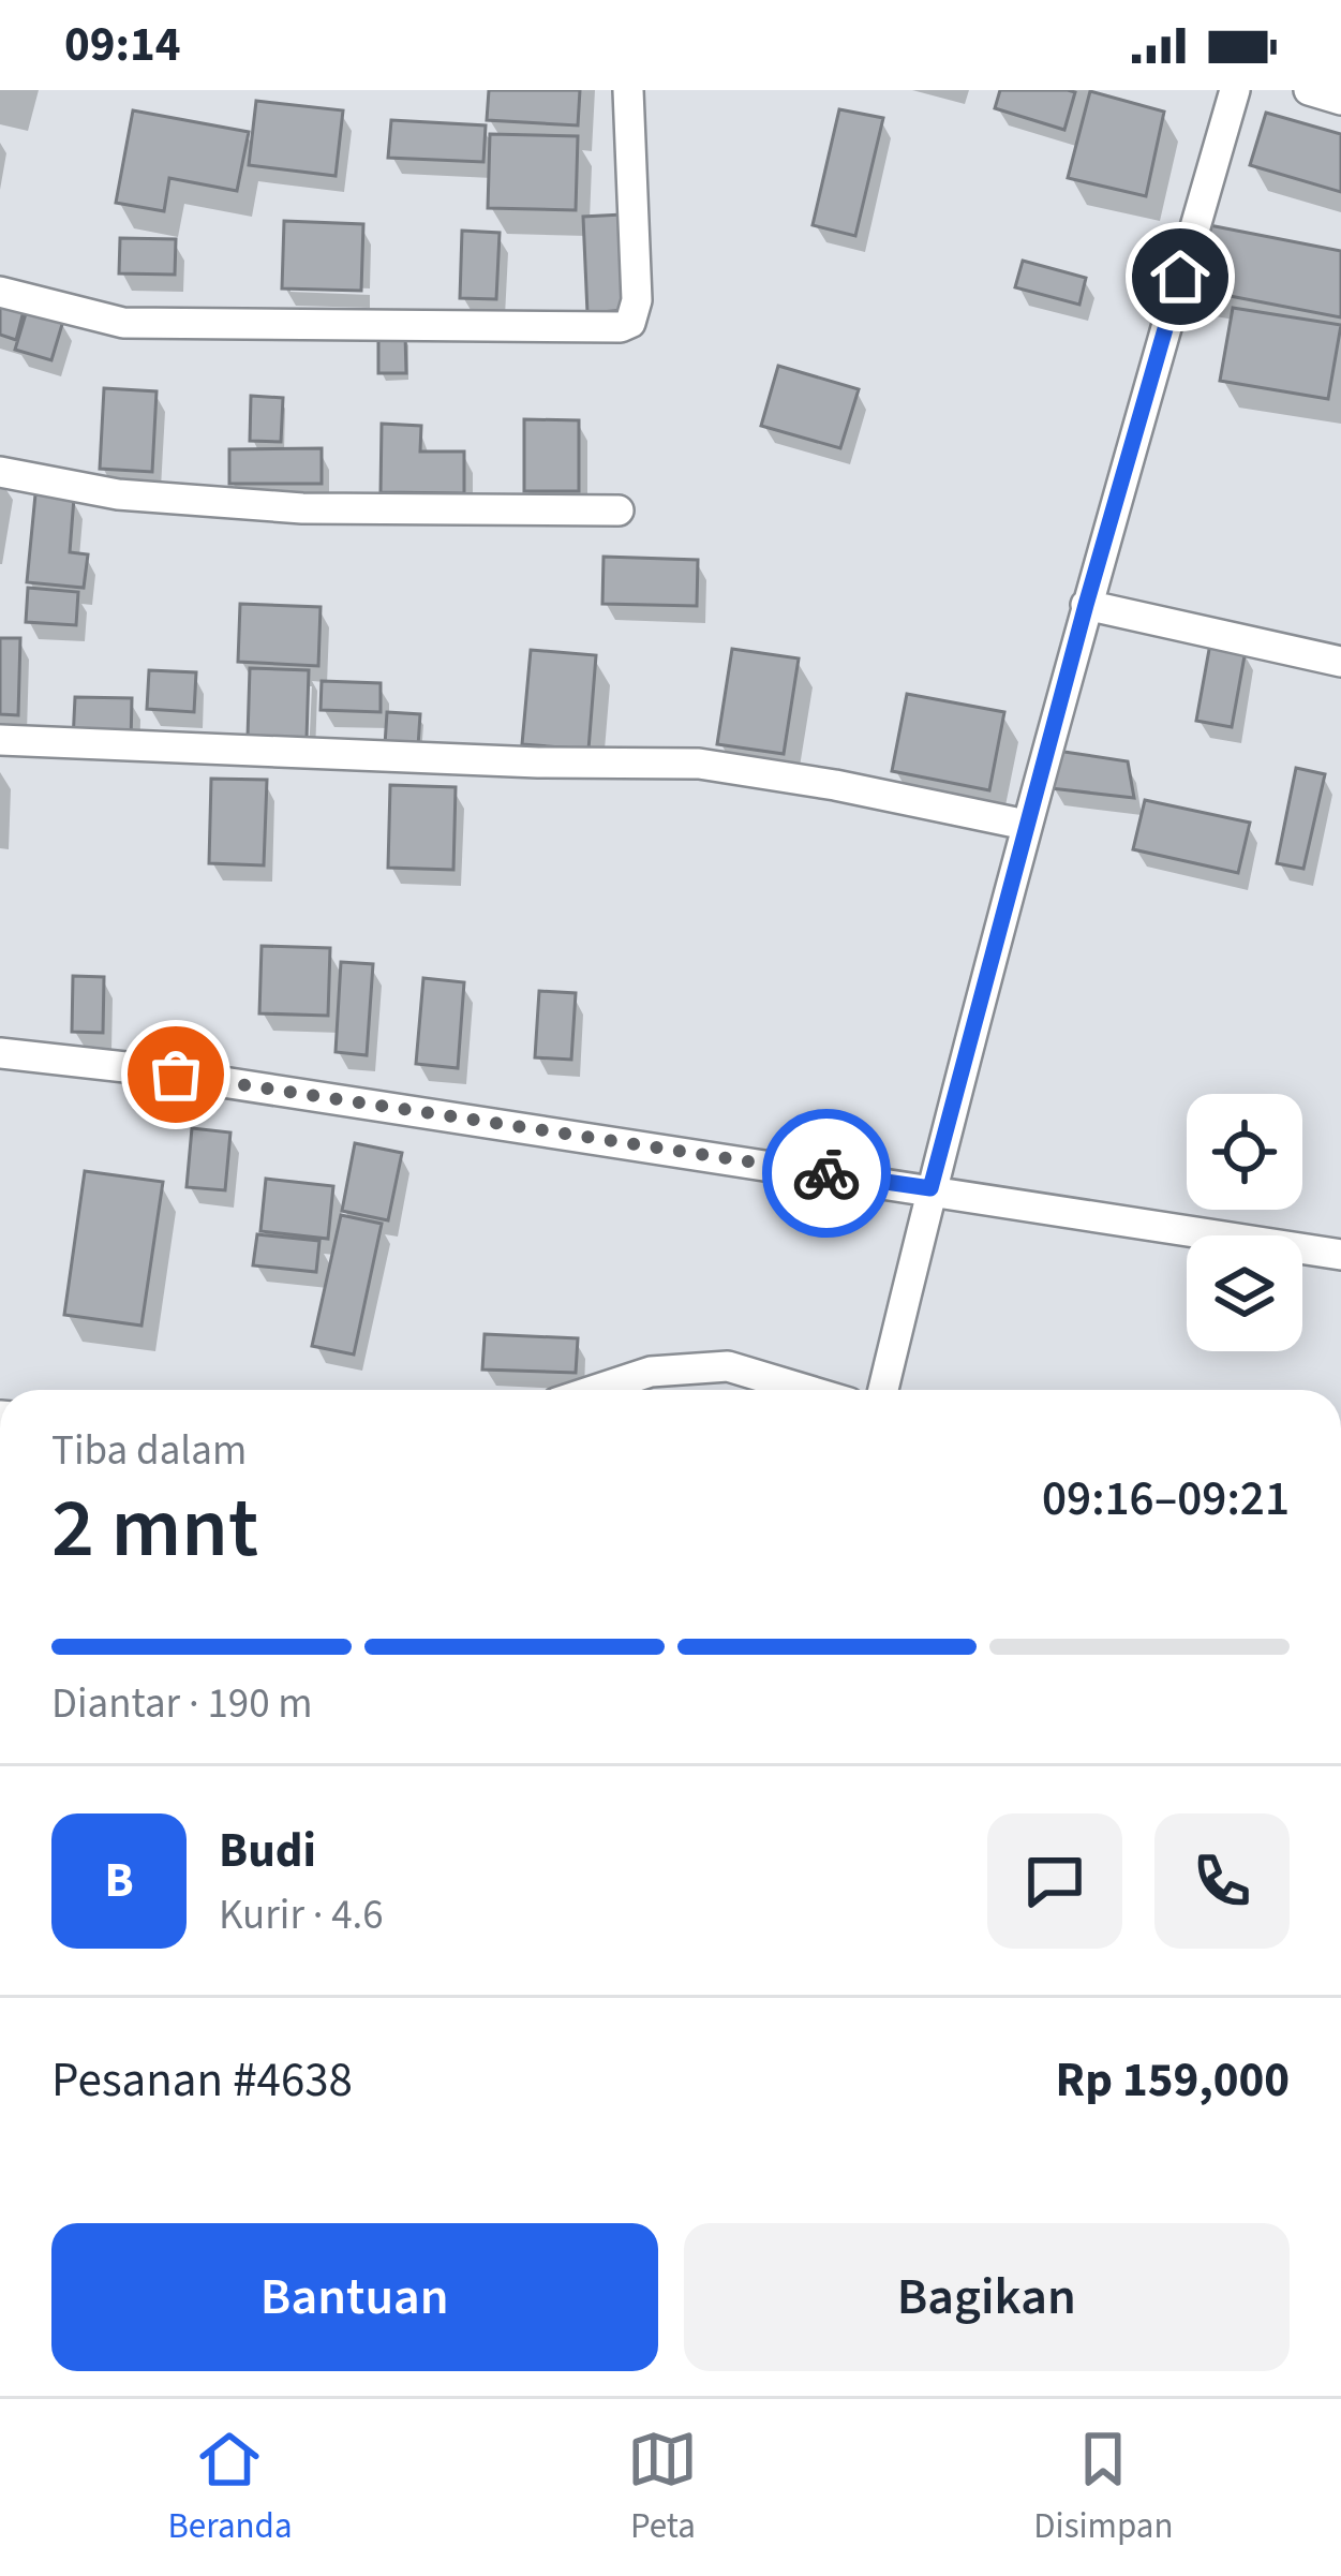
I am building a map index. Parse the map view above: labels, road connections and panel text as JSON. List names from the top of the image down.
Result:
{
  "page": {
    "status": "09:14",
    "heading": ["2 mnt", "Tiba dalam", "09:16–09:21"],
    "panel": [
      "Budi",
      "Kurir · 4.6",
      "Pesanan #4638",
      "Rp 159,000"
    ],
    "bar": "Diantar · 190 m",
    "round": "B",
    "buttons": ["Bantuan", "Bagikan"],
    "tabs": ["Beranda", "Peta", "Disimpan"]
  }
}
